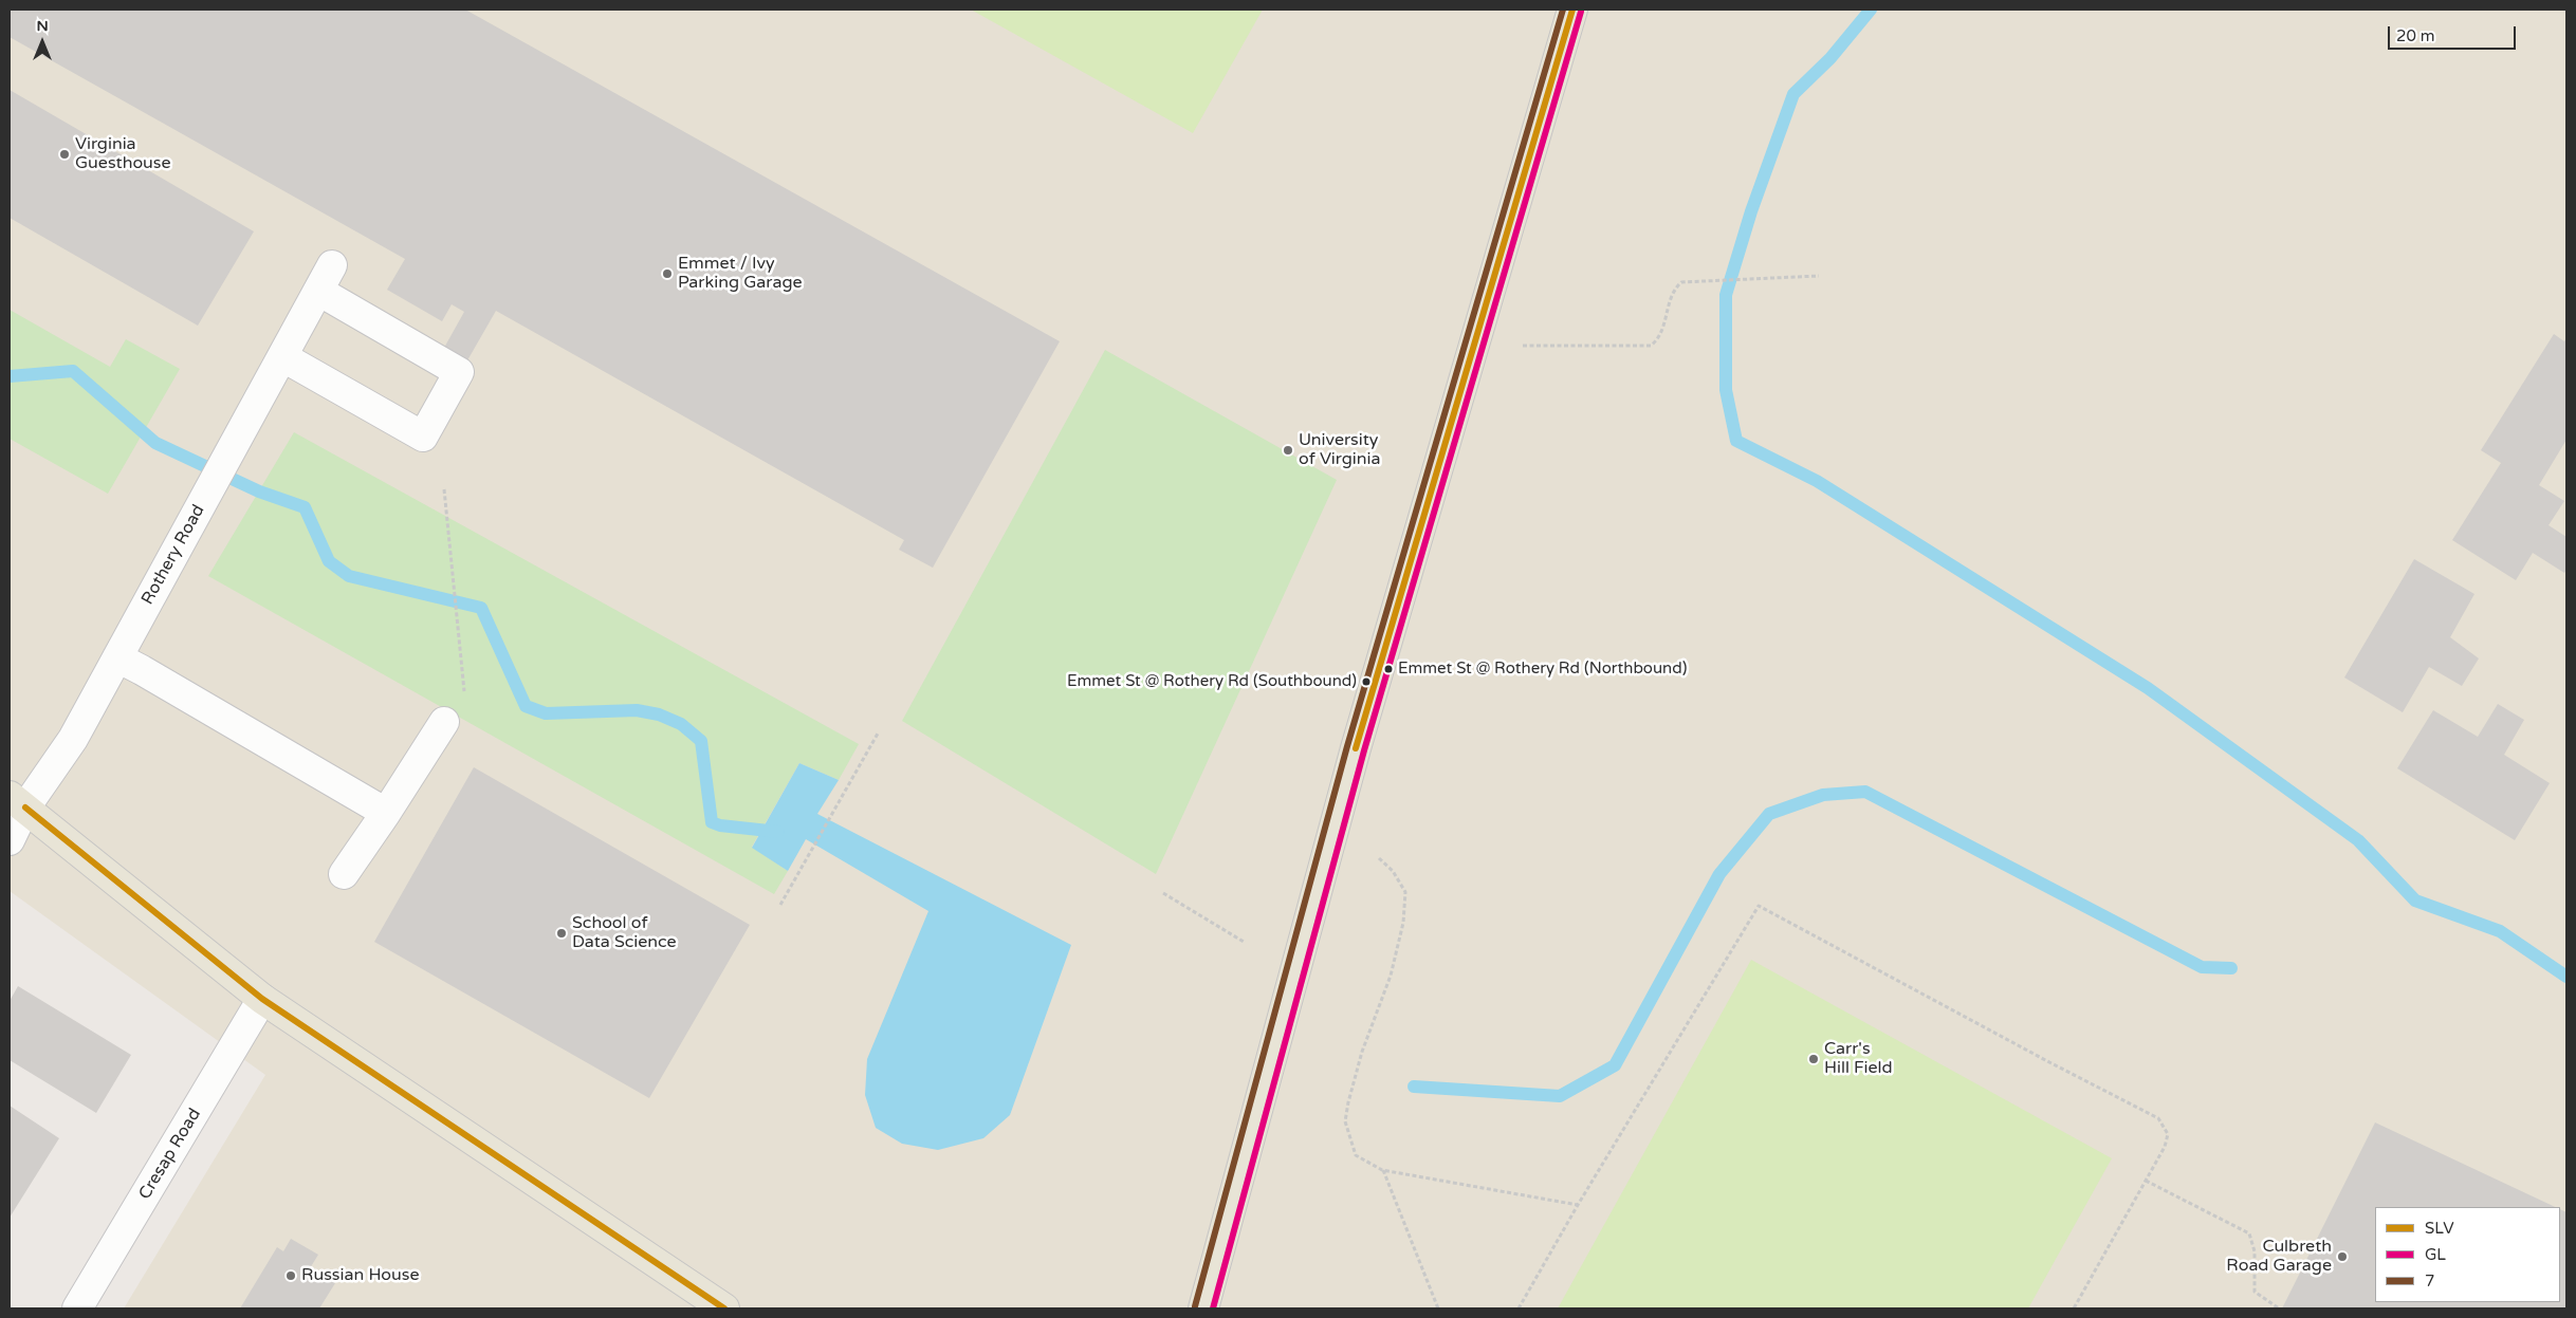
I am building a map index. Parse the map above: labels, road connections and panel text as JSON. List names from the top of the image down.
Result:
{
  "streets": {
    "street": ["Rothery Road", "Cresap Road"]
  },
  "places": [
    "Virginia Guesthouse",
    "Emmet / Ivy Parking Garage",
    "University of Virginia",
    "Emmet St @ Rothery Rd (Northbound)",
    "Emmet St @ Rothery Rd (Southbound)",
    "School of Data Science",
    "Carr's Hill Field",
    "Culbreth Road Garage",
    "Russian House"
  ],
  "lines": ["transit line SLV", "transit line 7", "transit line GL"],
  "legend": ["SLV", "GL", "7"],
  "scale_bar": "20 m",
  "north": "top"
}
